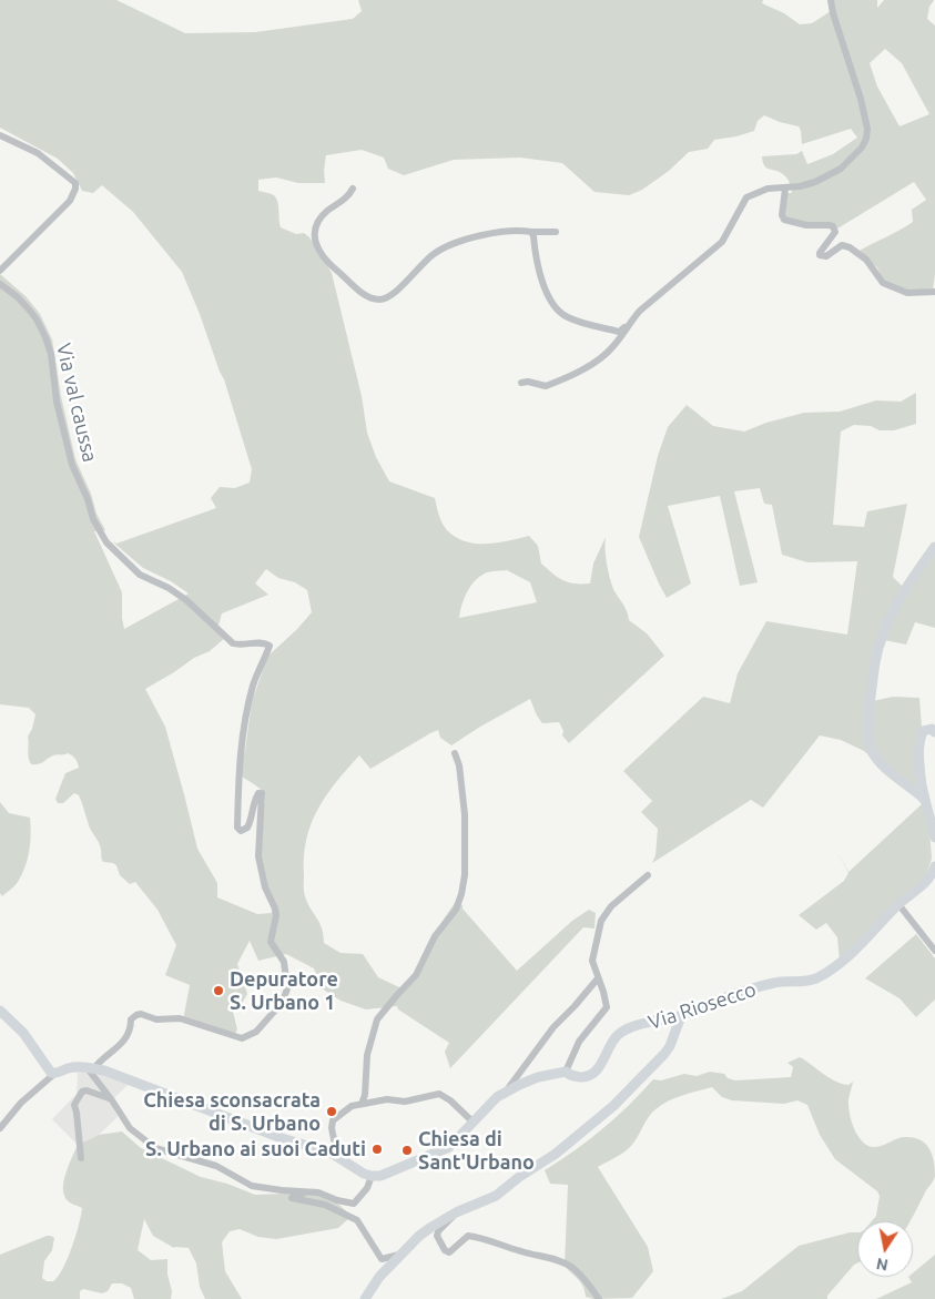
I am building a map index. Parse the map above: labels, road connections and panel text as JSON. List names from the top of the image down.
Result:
{
  "streets": {
    "street": ["Via val caussa", "Via Riosecco"]
  },
  "places": [
    "Depuratore S. Urbano 1",
    "Chiesa sconsacrata di S. Urbano",
    "S. Urbano ai suoi Caduti",
    "Chiesa di Sant'Urbano"
  ],
  "north": "bottom"
}
